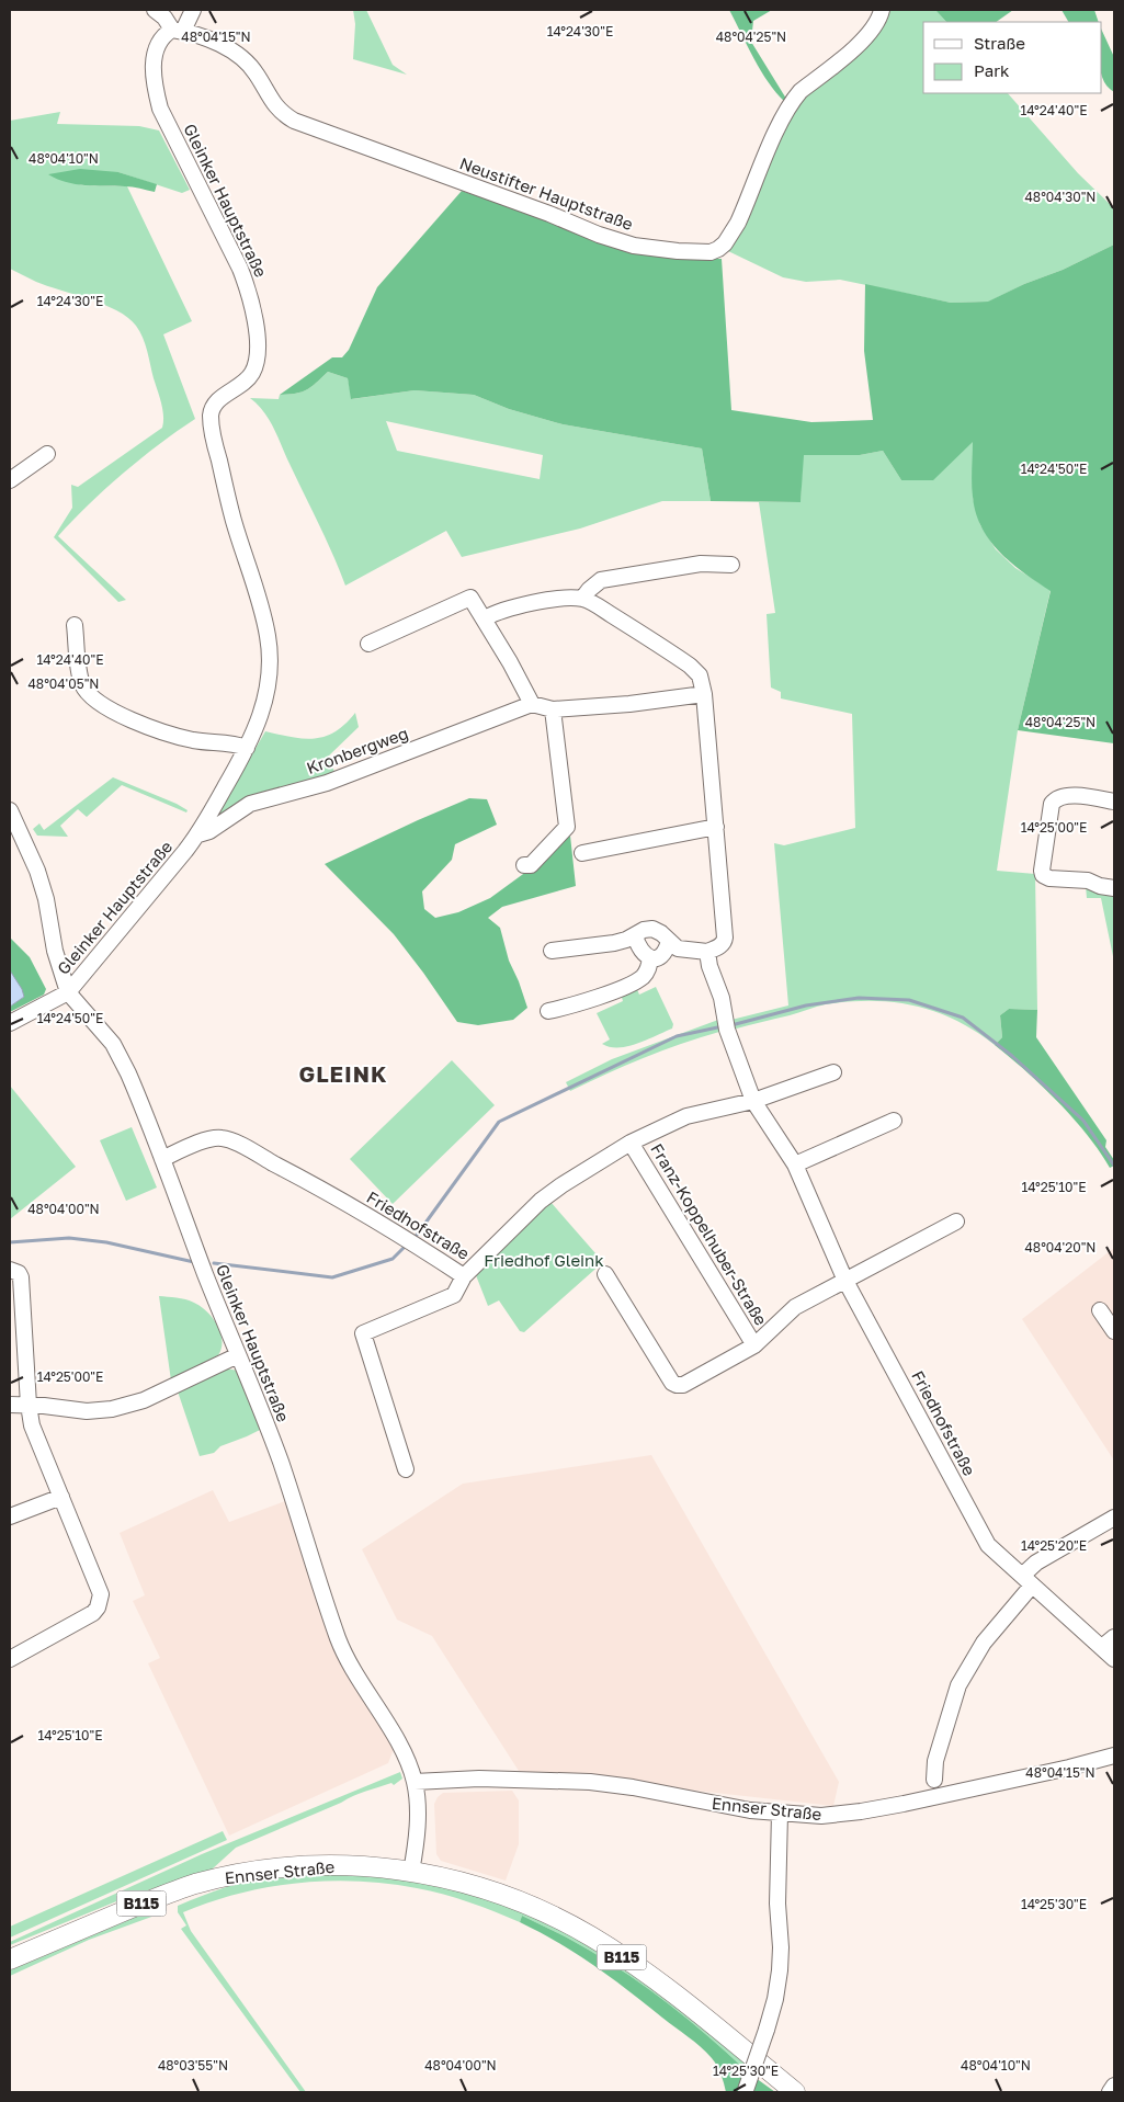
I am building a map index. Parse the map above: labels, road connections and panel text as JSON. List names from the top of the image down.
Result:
{
  "streets": {
    "main road": ["Ennser Straße", "B115"],
    "street": [
      "Neustifter Hauptstraße",
      "Gleinker Hauptstraße",
      "Kronbergweg",
      "Friedhofstraße",
      "Franz-Koppelhuber-Straße"
    ]
  },
  "crossings": [
    ["Neustifter Hauptstraße", "Gleinker Hauptstraße"],
    ["Gleinker Hauptstraße", "Kronbergweg"],
    ["Gleinker Hauptstraße", "Friedhofstraße"],
    ["Gleinker Hauptstraße", "Ennser Straße"],
    ["Friedhofstraße", "Franz-Koppelhuber-Straße"]
  ],
  "districts": ["GLEINK"],
  "parks": ["Friedhof Gleink"],
  "legend": ["Straße", "Park"],
  "coordinates": [
    "14°24'30\"E",
    "48°04'15\"N",
    "48°04'25\"N",
    "14°24'40\"E",
    "48°04'10\"N",
    "48°04'30\"N",
    "14°24'50\"E",
    "48°04'05\"N",
    "14°25'00\"E",
    "14°25'10\"E",
    "48°04'00\"N",
    "48°04'20\"N",
    "14°25'20\"E",
    "14°25'30\"E",
    "48°03'55\"N"
  ]
}
